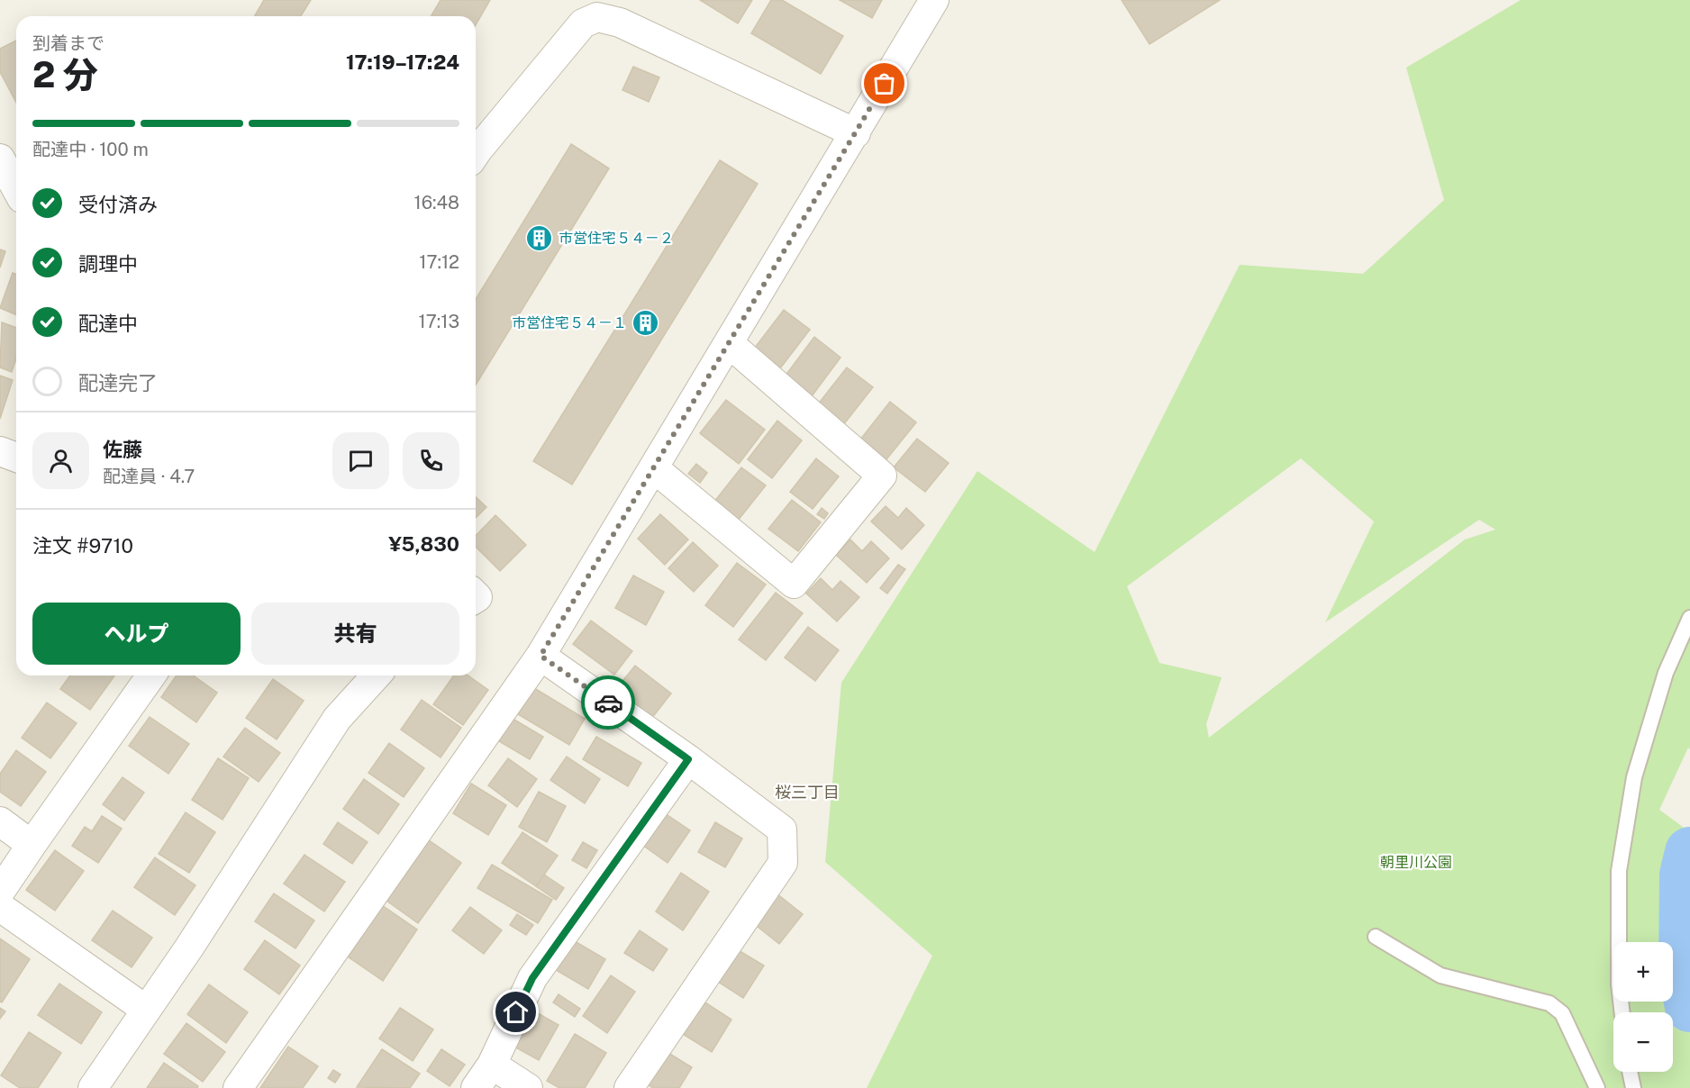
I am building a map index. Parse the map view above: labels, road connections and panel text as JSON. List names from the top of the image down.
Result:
{
  "districts": ["桜三丁目"],
  "parks": ["朝里川公園"],
  "places": {
    "building": ["市営住宅５４－２", "市営住宅５４－１"]
  },
  "page": {
    "heading": ["2 分", "到着まで", "17:19–17:24"],
    "panel": [
      "佐藤",
      "配達員 · 4.7",
      "注文 #9710",
      "¥5,830"
    ],
    "bar": "配達中 · 100 m",
    "list": [
      ["受付済み", "16:48"],
      ["調理中", "17:12"],
      ["配達中", "17:13"],
      "配達完了"
    ],
    "buttons": ["ヘルプ", "共有"],
    "map_buttons": ["+", "−"]
  }
}
